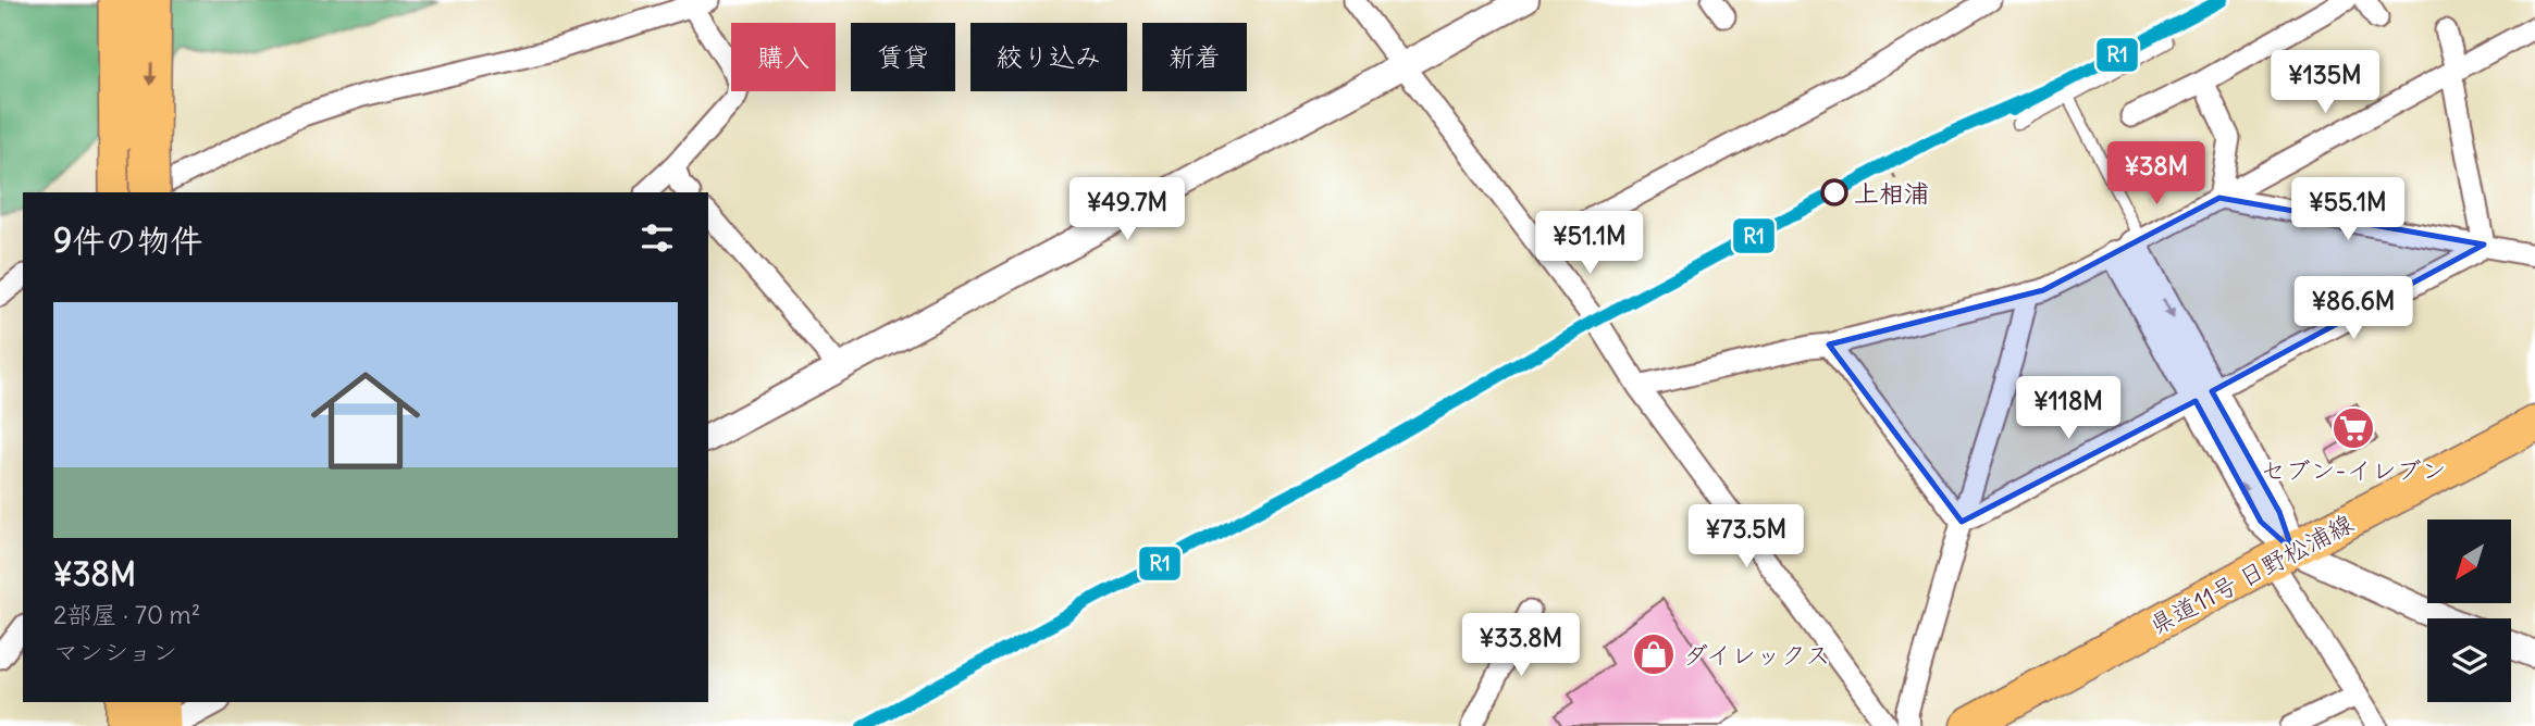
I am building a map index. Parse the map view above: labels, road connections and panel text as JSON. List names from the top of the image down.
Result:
{
  "streets": {
    "main road": ["県道11号 日野松浦線"]
  },
  "places": {
    "other": ["上相浦"],
    "supermarket": ["セブン-イレブン"],
    "shop": ["ダイレックス"]
  },
  "lines": ["transit line R1"],
  "north": "bottom left",
  "page": {
    "chip": [
      "購入",
      "賃貸",
      "絞り込み",
      "新着"
    ],
    "price": [
      "¥135M",
      "¥38M",
      "¥49.7M",
      "¥55.1M",
      "¥51.1M",
      "¥86.6M",
      "¥118M",
      "¥73.5M",
      "¥33.8M"
    ],
    "heading": "9件の物件",
    "list": [
      {
        "name": "¥38M",
        "note": "2部屋 · 70 m² · マンション"
      }
    ]
  }
}
